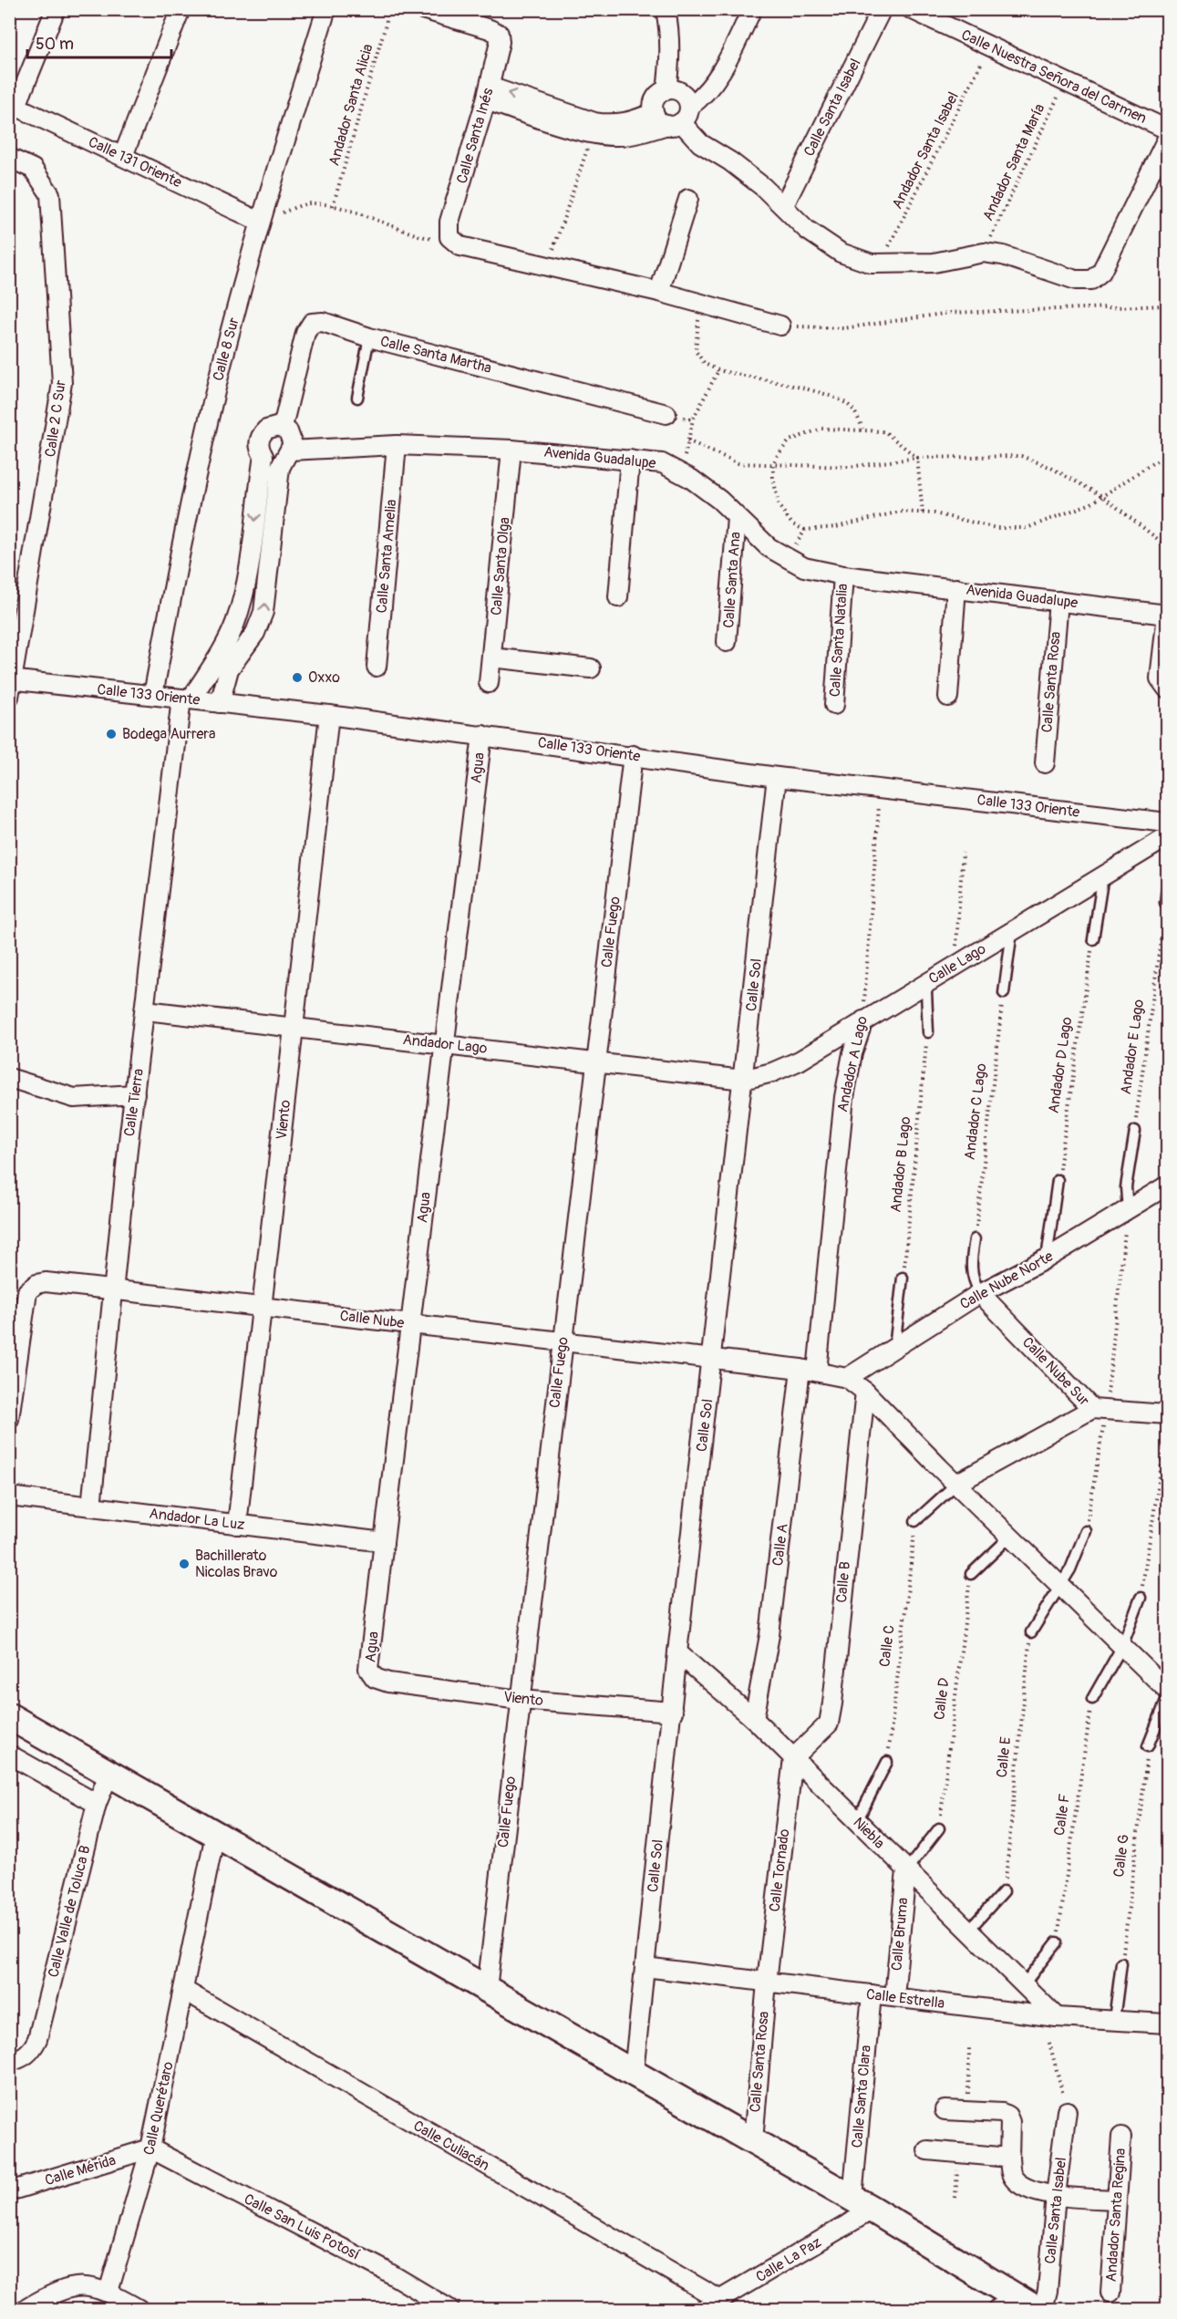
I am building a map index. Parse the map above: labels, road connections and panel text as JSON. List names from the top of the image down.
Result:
{
  "streets": {
    "street": [
      "Calle Nuestra Señora del Carmen",
      "Calle Santa Isabel",
      "Calle Santa Inés",
      "Calle 131 Oriente",
      "Calle 8 Sur",
      "Calle Santa Martha",
      "Calle 2 C Sur",
      "Avenida Guadalupe",
      "Calle Santa Amelia",
      "Calle Santa Olga",
      "Calle Santa Ana",
      "Calle Santa Natalia",
      "Calle Santa Rosa",
      "Calle 133 Oriente",
      "Agua",
      "Calle Fuego",
      "Calle Lago",
      "Calle Sol",
      "Andador Lago",
      "Andador A Lago",
      "Calle Tierra",
      "Viento",
      "Calle Nube Norte",
      "Calle Nube",
      "Calle Nube Sur",
      "Andador La Luz",
      "Calle A",
      "Calle B",
      "Niebla",
      "Calle Tornado",
      "Calle Valle de Toluca B",
      "Calle Bruma",
      "Calle Estrella",
      "Calle Santa Clara",
      "Calle Querétaro",
      "Calle Culiacán",
      "Calle Mérida",
      "Andador Santa Regina",
      "Calle San Luis Potosí",
      "Calle La Paz"
    ],
    "path": [
      "Andador Santa Alicia",
      "Andador Santa Isabel",
      "Andador Santa María",
      "Andador E Lago",
      "Andador D Lago",
      "Andador C Lago",
      "Andador B Lago",
      "Calle C",
      "Calle D",
      "Calle E",
      "Calle F",
      "Calle G"
    ]
  },
  "crossings": [
    ["Calle Nuestra Señora del Carmen", "Andador Santa Isabel"],
    ["Calle Nuestra Señora del Carmen", "Andador Santa María"],
    ["Calle 131 Oriente", "Calle 8 Sur"],
    ["Calle 8 Sur", "Calle 133 Oriente"],
    ["Calle 2 C Sur", "Calle 133 Oriente"],
    ["Avenida Guadalupe", "Calle Santa Amelia"],
    ["Avenida Guadalupe", "Calle Santa Olga"],
    ["Avenida Guadalupe", "Calle Santa Ana"],
    ["Avenida Guadalupe", "Calle Santa Natalia"],
    ["Avenida Guadalupe", "Calle Santa Rosa"],
    ["Calle Santa Rosa", "Calle Tornado"],
    ["Calle Santa Rosa", "Calle Estrella"],
    ["Calle 133 Oriente", "Agua"],
    ["Calle 133 Oriente", "Calle Fuego"],
    ["Calle 133 Oriente", "Calle Sol"],
    ["Calle 133 Oriente", "Andador A Lago"],
    ["Calle 133 Oriente", "Calle Tierra"],
    ["Calle 133 Oriente", "Viento"],
    ["Agua", "Andador Lago"],
    ["Agua", "Viento"],
    ["Agua", "Calle Nube"],
    ["Agua", "Andador La Luz"],
    ["Calle Fuego", "Andador Lago"],
    ["Calle Fuego", "Viento"],
    ["Calle Fuego", "Calle Nube"],
    ["Calle Lago", "Calle Sol"],
    ["Calle Lago", "Andador Lago"],
    ["Calle Lago", "Andador A Lago"],
    ["Calle Sol", "Andador Lago"],
    ["Calle Sol", "Viento"],
    ["Calle Sol", "Calle Nube"],
    ["Calle Sol", "Niebla"],
    ["Calle Sol", "Calle Estrella"],
    ["Andador Lago", "Calle Tierra"],
    ["Andador Lago", "Viento"],
    ["Andador A Lago", "Calle Nube"],
    ["Andador A Lago", "Calle A"],
    ["Calle Tierra", "Calle Nube"],
    ["Calle Tierra", "Andador La Luz"],
    ["Viento", "Calle Nube"],
    ["Viento", "Andador La Luz"],
    ["Calle Nube Norte", "Calle Nube"],
    ["Calle Nube Norte", "Calle Nube Sur"],
    ["Calle Nube", "Calle A"],
    ["Calle A", "Niebla"],
    ["Calle B", "Niebla"],
    ["Calle B", "Calle Tornado"],
    ["Niebla", "Calle Tornado"],
    ["Niebla", "Calle Bruma"],
    ["Niebla", "Calle Estrella"],
    ["Calle Tornado", "Calle Estrella"],
    ["Calle Bruma", "Calle Estrella"],
    ["Calle Estrella", "Calle Santa Clara"],
    ["Calle Santa Clara", "Calle La Paz"],
    ["Calle Querétaro", "Calle Culiacán"],
    ["Calle Querétaro", "Calle Mérida"],
    ["Calle Querétaro", "Calle San Luis Potosí"],
    ["Calle Culiacán", "Calle La Paz"],
    ["Calle Mérida", "Calle San Luis Potosí"]
  ],
  "places": ["Oxxo", "Bodega Aurrera", "Bachillerato Nicolas Bravo"],
  "scale_bar": "50 m"
}
